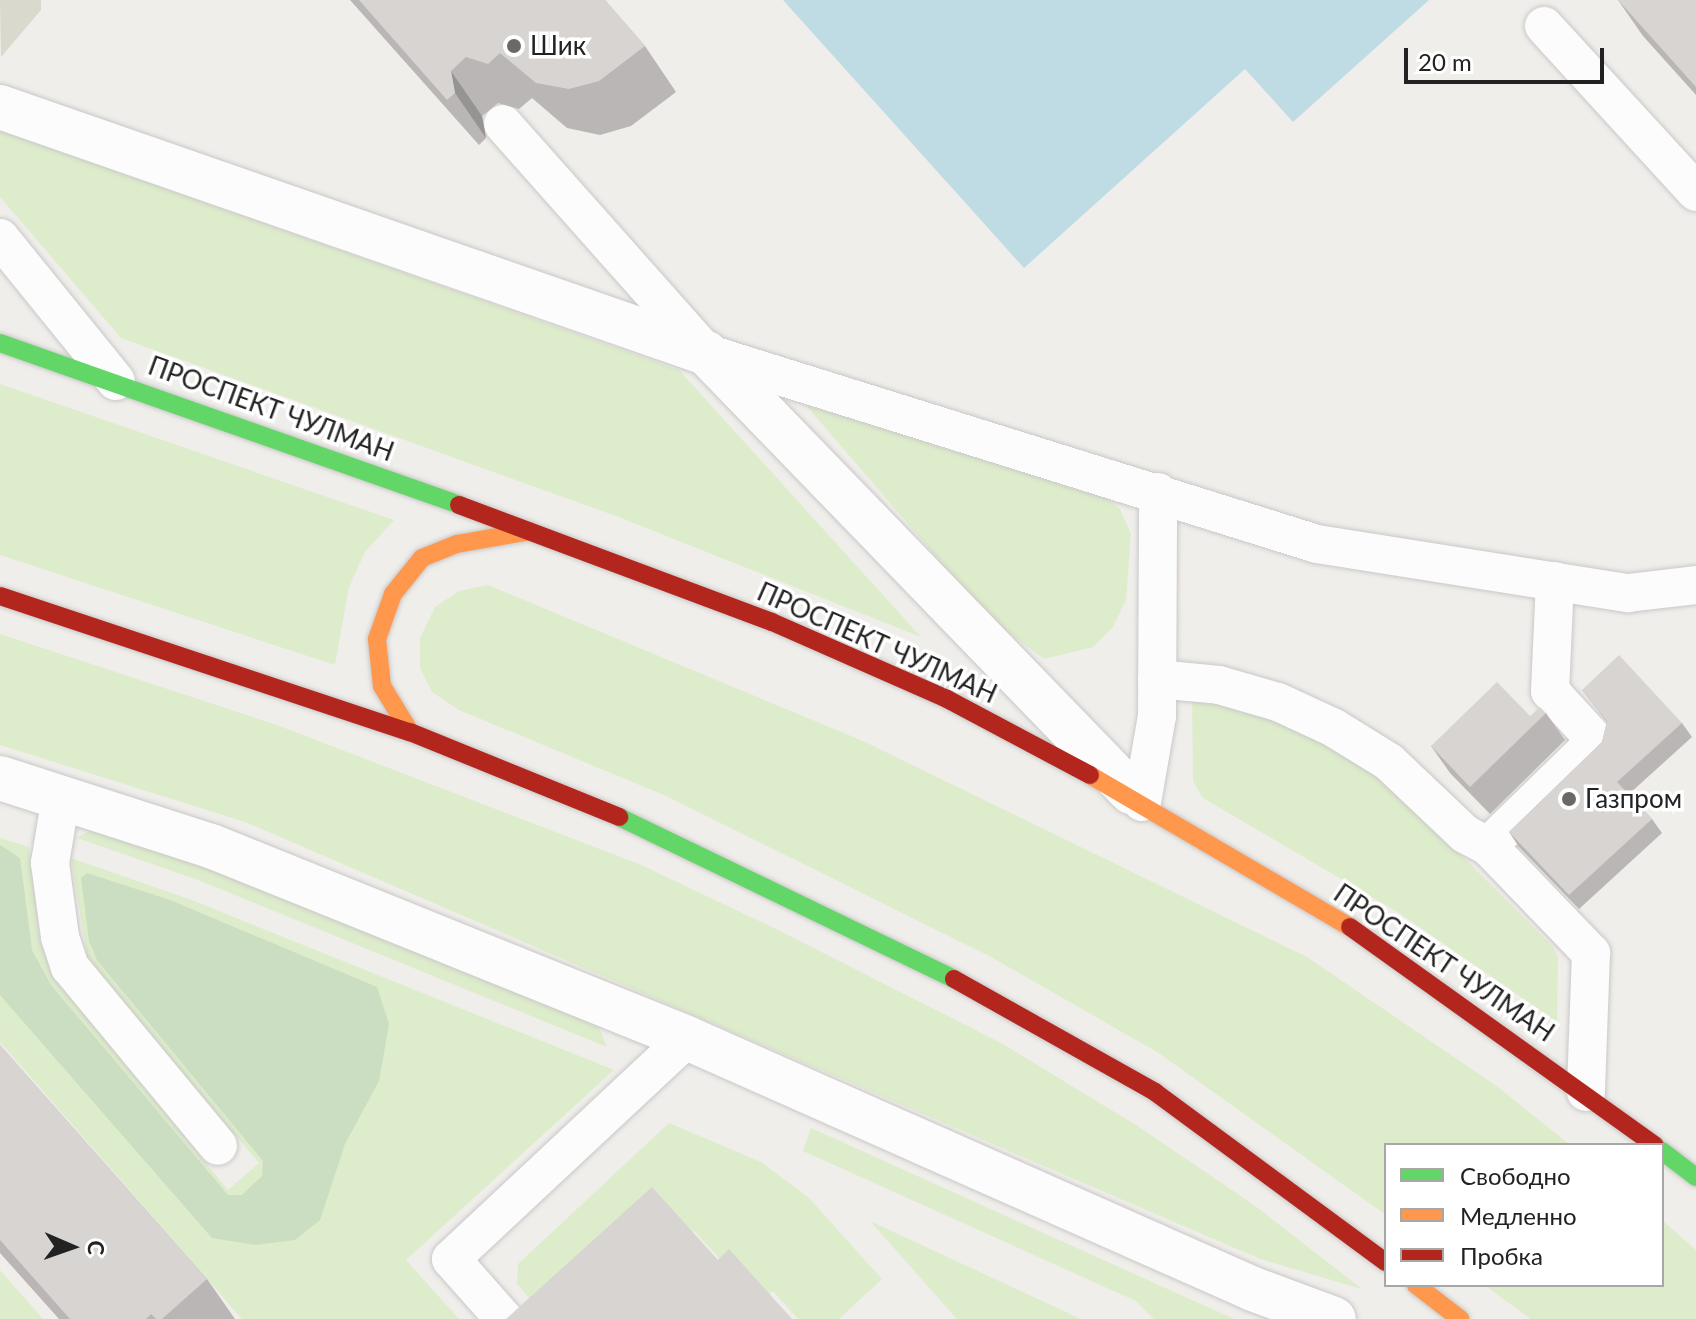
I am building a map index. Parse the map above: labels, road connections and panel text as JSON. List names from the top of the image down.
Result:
{
  "streets": {
    "main road": ["ПРОСПЕКТ ЧУЛМАН"]
  },
  "places": ["Шик", "Газпром"],
  "legend": ["Свободно", "Медленно", "Пробка"],
  "scale_bar": "20 m",
  "north": "right"
}
